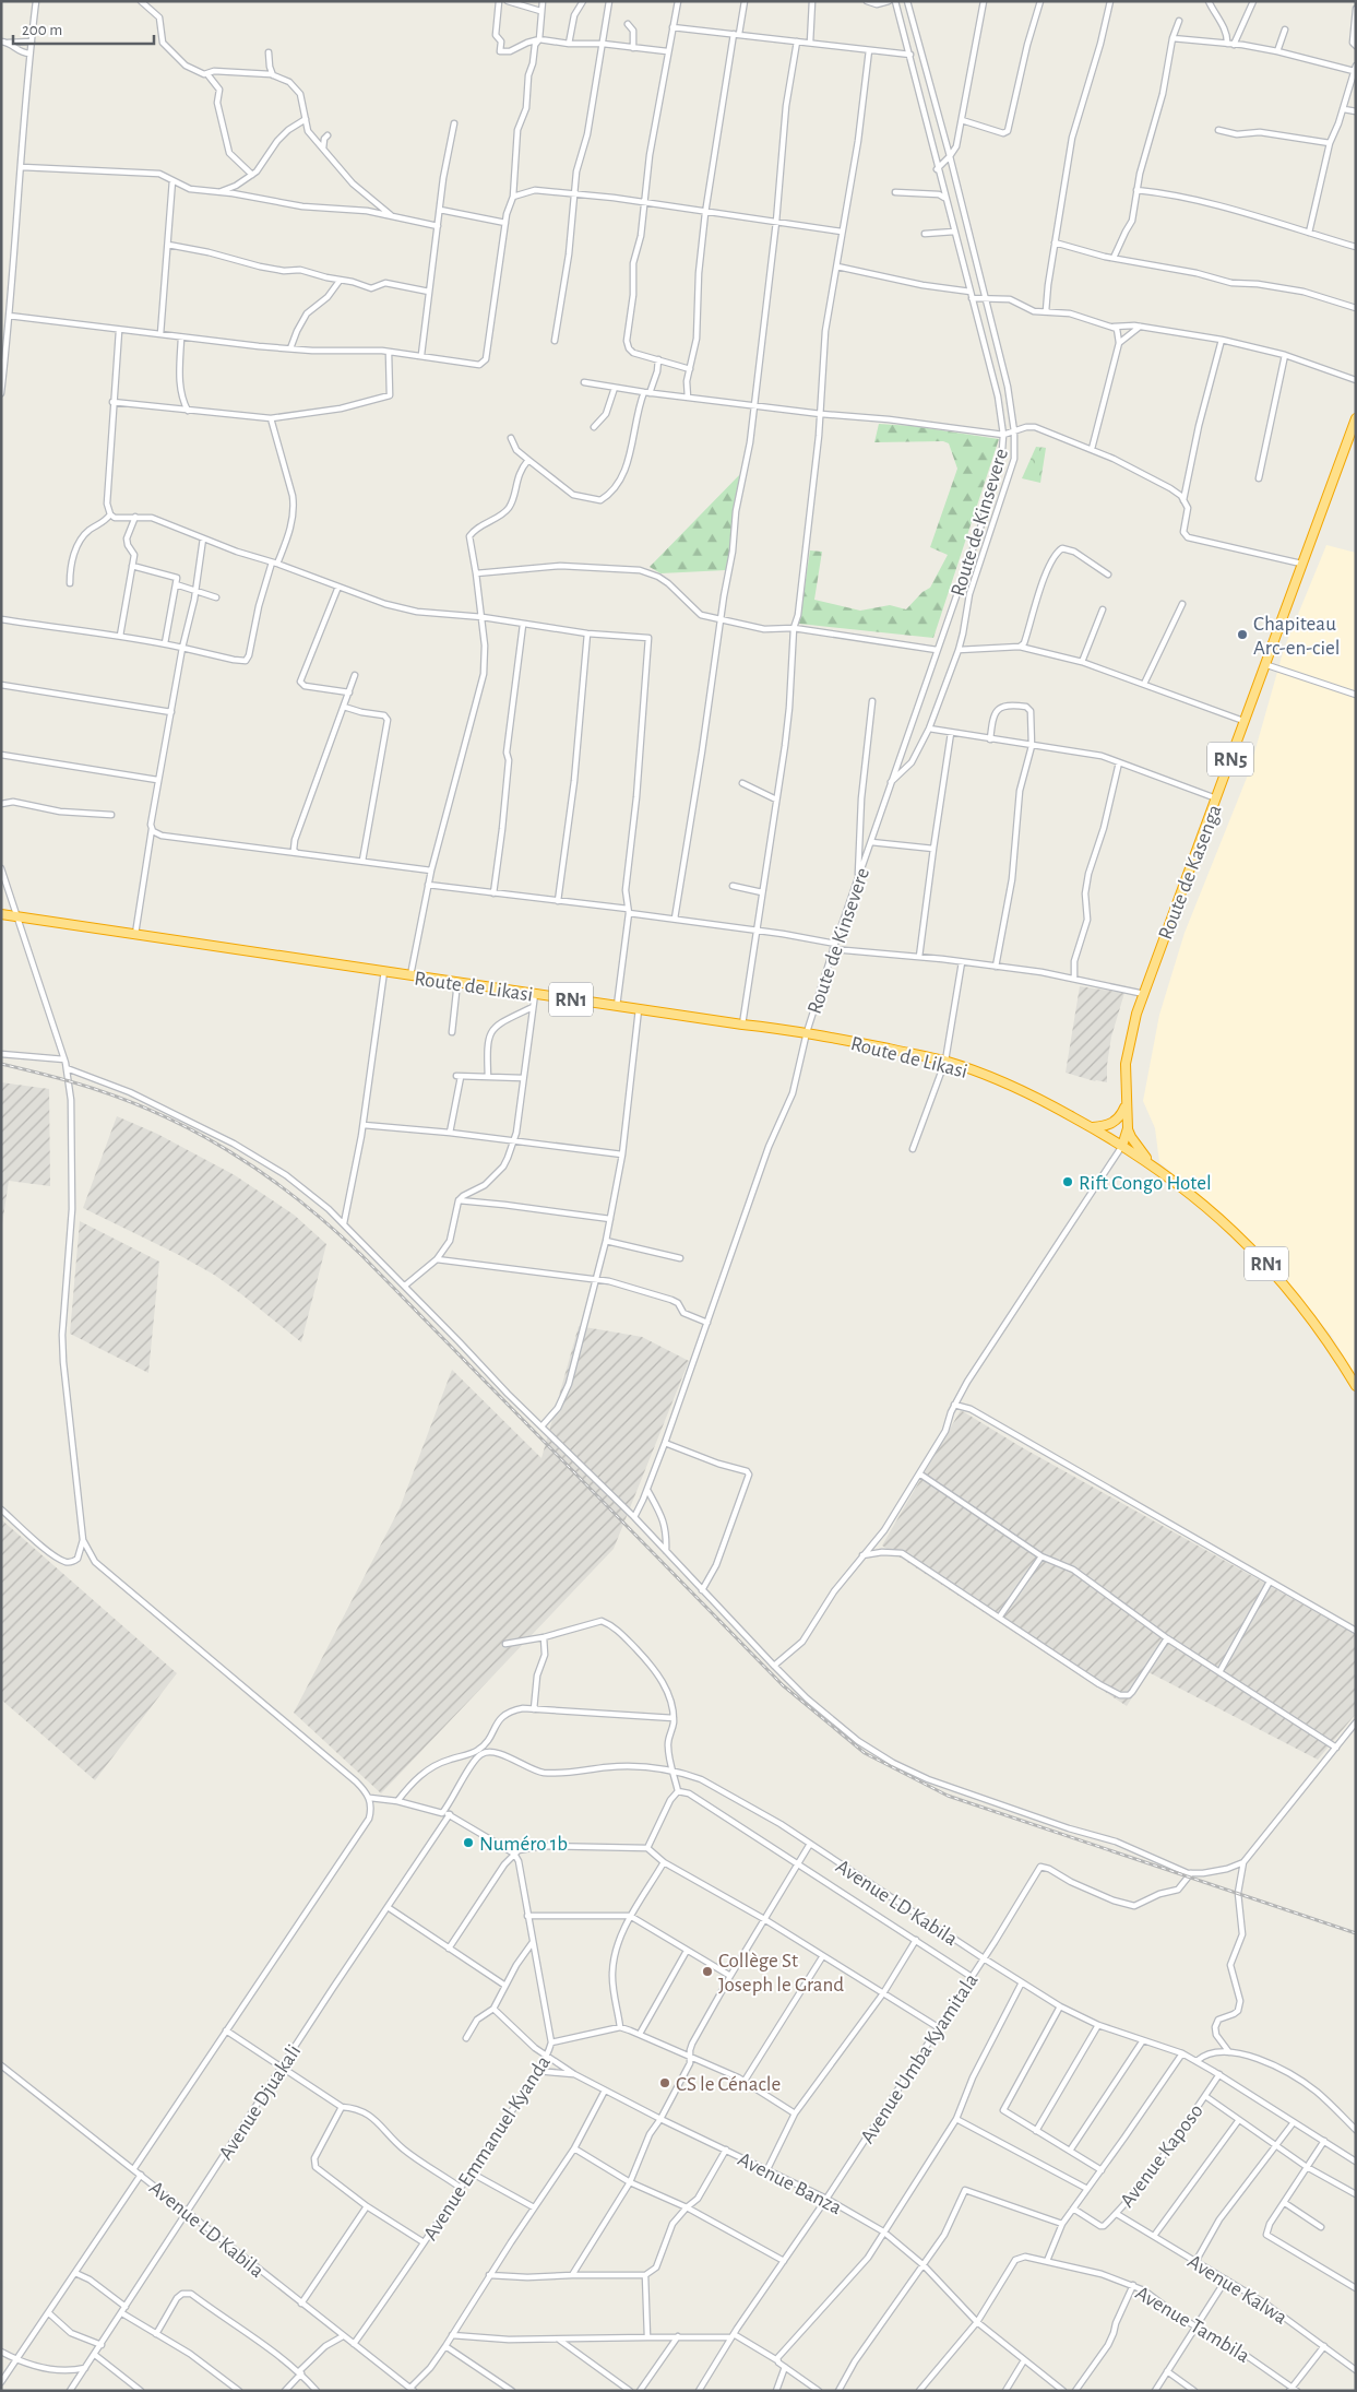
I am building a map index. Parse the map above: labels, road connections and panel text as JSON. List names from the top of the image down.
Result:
{
  "streets": {
    "highway": [
      "RN5",
      "Route de Kasenga",
      "Route de Likasi",
      "RN1"
    ],
    "street": [
      "Route de Kinsevere",
      "Avenue LD Kabila",
      "Avenue Umba Kyamitala",
      "Avenue Djuakali",
      "Avenue Emmanuel Kyanda",
      "Avenue Kaposo",
      "Avenue Banza",
      "Avenue Kalwa",
      "Avenue Tambila"
    ]
  },
  "crossings": [
    ["Route de Kinsevere", "Route de Likasi"],
    ["Route de Kasenga", "Route de Likasi"],
    ["Route de Kasenga", "RN1"],
    ["Route de Likasi", "RN1"],
    ["Avenue LD Kabila", "Avenue Umba Kyamitala"],
    ["Avenue LD Kabila", "Avenue Djuakali"],
    ["Avenue LD Kabila", "Avenue Emmanuel Kyanda"],
    ["Avenue LD Kabila", "Avenue Kaposo"],
    ["Avenue Umba Kyamitala", "Avenue Banza"],
    ["Avenue Emmanuel Kyanda", "Avenue Banza"],
    ["Avenue Kaposo", "Avenue Kalwa"],
    ["Avenue Banza", "Avenue Tambila"]
  ],
  "places": [
    "Chapiteau Arc-en-ciel",
    "Rift Congo Hotel",
    "Numéro 1b",
    "Collège St Joseph le Grand",
    "CS le Cénacle"
  ],
  "scale_bar": "200 m"
}
